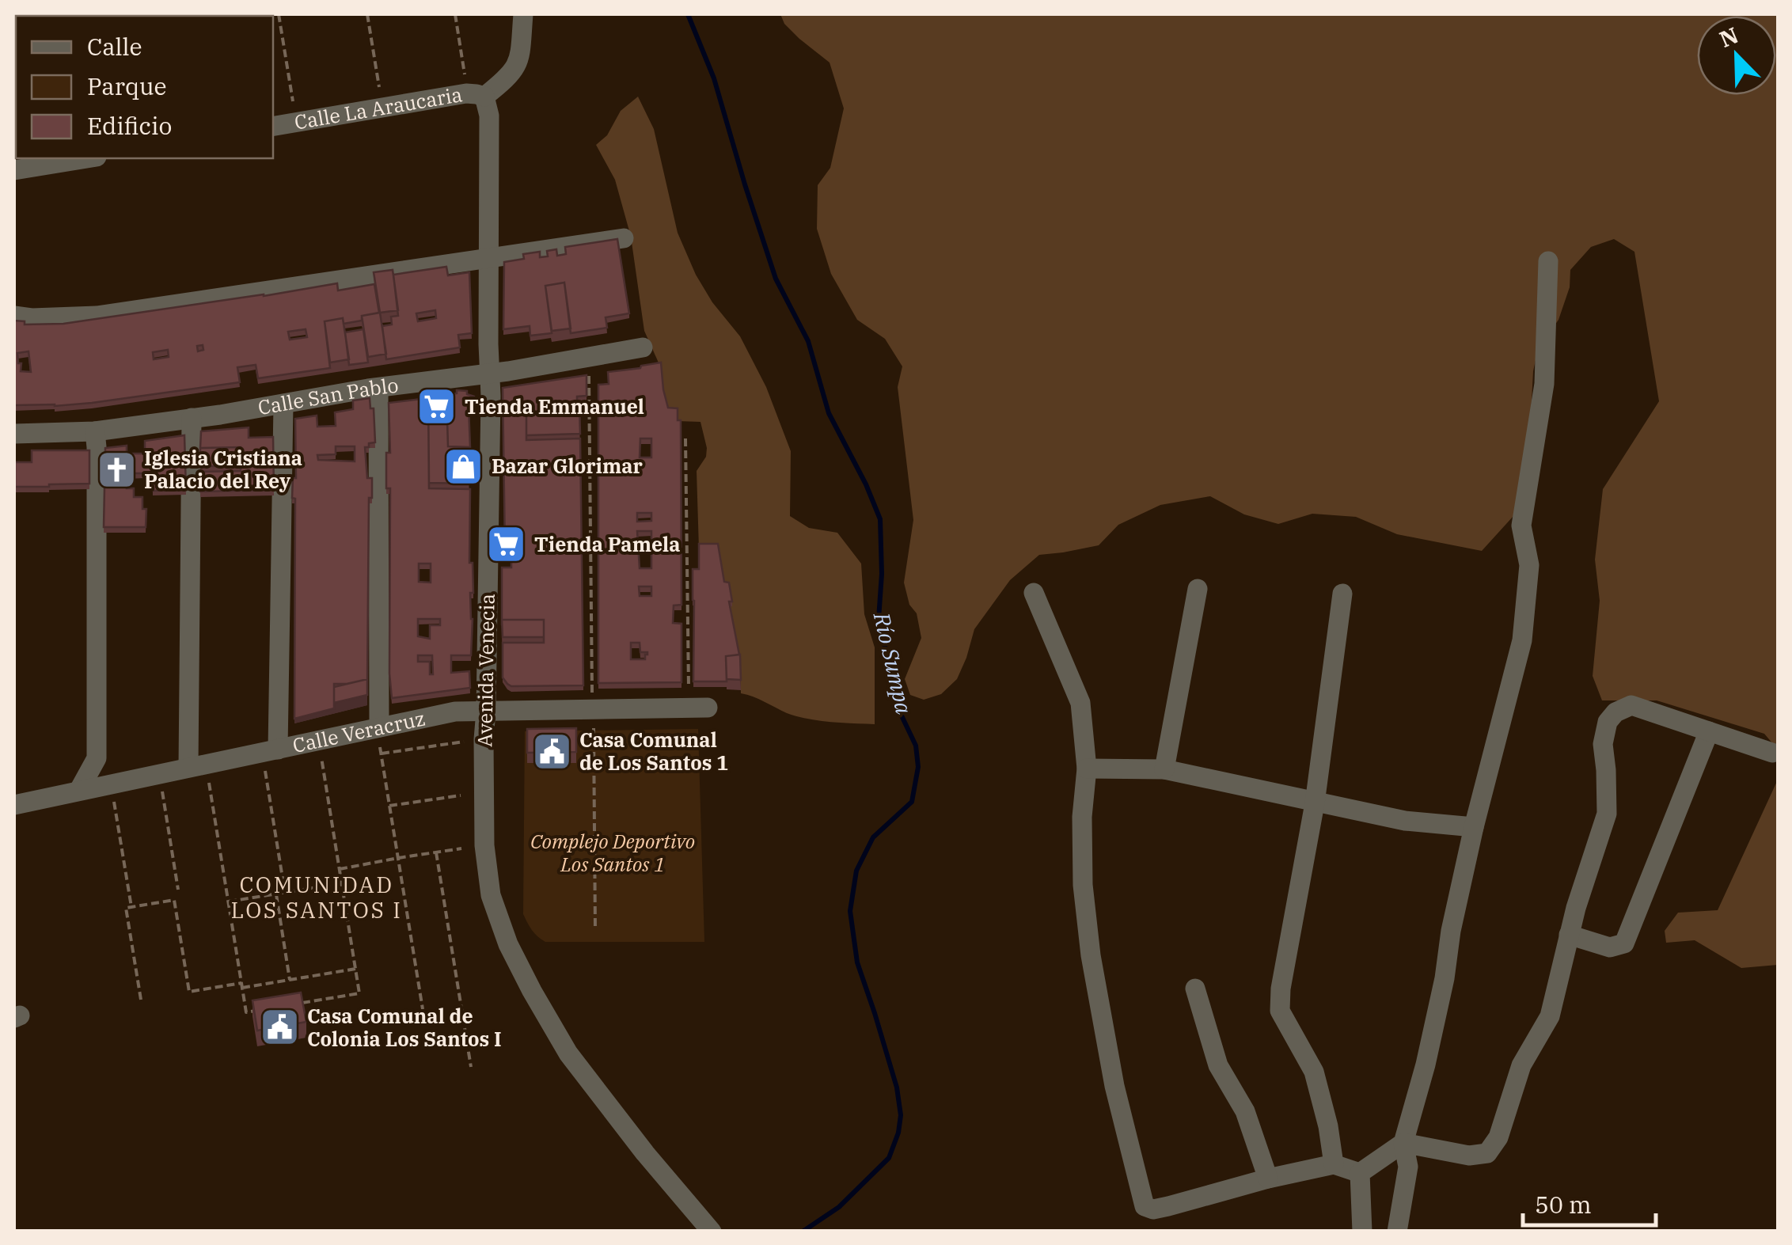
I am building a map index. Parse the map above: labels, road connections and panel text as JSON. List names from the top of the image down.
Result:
{
  "streets": {
    "street": [
      "Calle La Araucaria",
      "Calle San Pablo",
      "Avenida Venecia",
      "Calle Veracruz"
    ]
  },
  "crossings": [
    ["Calle La Araucaria", "Avenida Venecia"],
    ["Calle San Pablo", "Avenida Venecia"],
    ["Avenida Venecia", "Calle Veracruz"]
  ],
  "districts": ["COMUNIDAD LOS SANTOS I"],
  "water": ["Río Sumpa"],
  "parks": ["Complejo Deportivo Los Santos 1"],
  "places": {
    "supermarket": ["Tienda Emmanuel", "Tienda Pamela"],
    "shop": ["Bazar Glorimar"],
    "church": ["Iglesia Cristiana Palacio del Rey"],
    "public building": ["Casa Comunal de Los Santos 1", "Casa Comunal de Colonia Los Santos I"]
  },
  "legend": ["Calle", "Parque", "Edificio"],
  "scale_bar": "50 m",
  "north": "top left"
}
